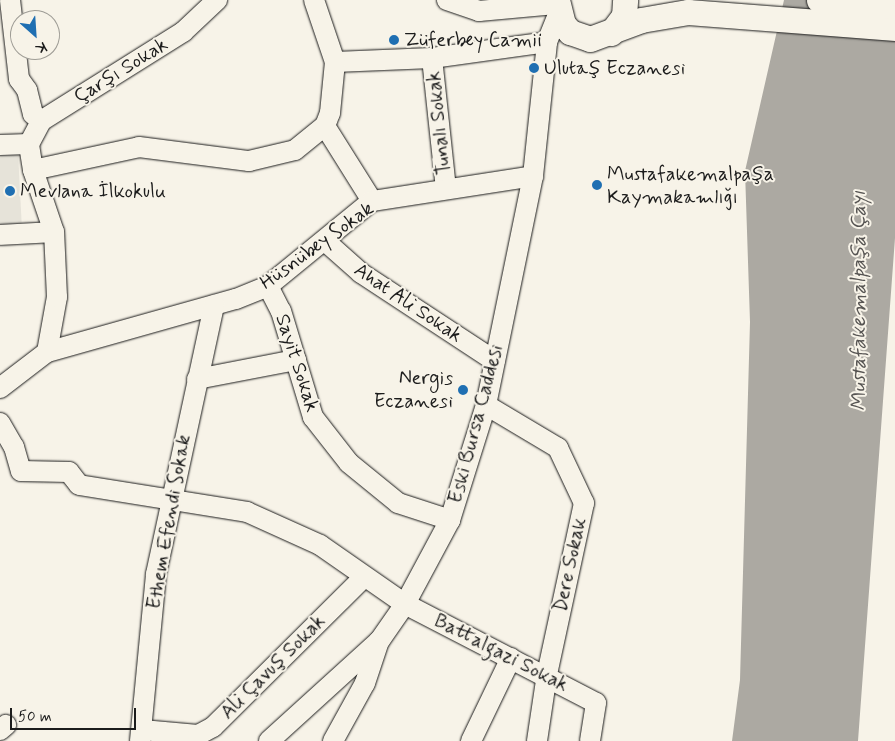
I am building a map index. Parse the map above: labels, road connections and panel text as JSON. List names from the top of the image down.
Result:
{
  "streets": {
    "street": [
      "Çarşı Sokak",
      "Tunalı Sokak",
      "Hüsnübey Sokak",
      "Ahat Ali Sokak",
      "Sayit Sokak",
      "Eski Bursa Caddesi",
      "Ethem Efendi Sokak",
      "Dere Sokak",
      "Battalgazi Sokak",
      "Ali Çavuş Sokak"
    ]
  },
  "crossings": [
    ["Tunalı Sokak", "Hüsnübey Sokak"],
    ["Hüsnübey Sokak", "Ahat Ali Sokak"],
    ["Hüsnübey Sokak", "Sayit Sokak"],
    ["Hüsnübey Sokak", "Eski Bursa Caddesi"],
    ["Hüsnübey Sokak", "Ethem Efendi Sokak"],
    ["Ahat Ali Sokak", "Eski Bursa Caddesi"],
    ["Sayit Sokak", "Eski Bursa Caddesi"],
    ["Eski Bursa Caddesi", "Dere Sokak"],
    ["Eski Bursa Caddesi", "Battalgazi Sokak"],
    ["Ethem Efendi Sokak", "Battalgazi Sokak"],
    ["Ethem Efendi Sokak", "Ali Çavuş Sokak"],
    ["Dere Sokak", "Battalgazi Sokak"],
    ["Battalgazi Sokak", "Ali Çavuş Sokak"]
  ],
  "water": ["Mustafakemalpaşa Çayı"],
  "places": [
    "Züferbey Camii",
    "Ulutaş Eczanesi",
    "Mustafakemalpaşa Kaymakamlığı",
    "Mevlana İlkokulu",
    "Nergis Eczanesi"
  ],
  "scale_bar": "50 m",
  "north": "bottom right"
}
